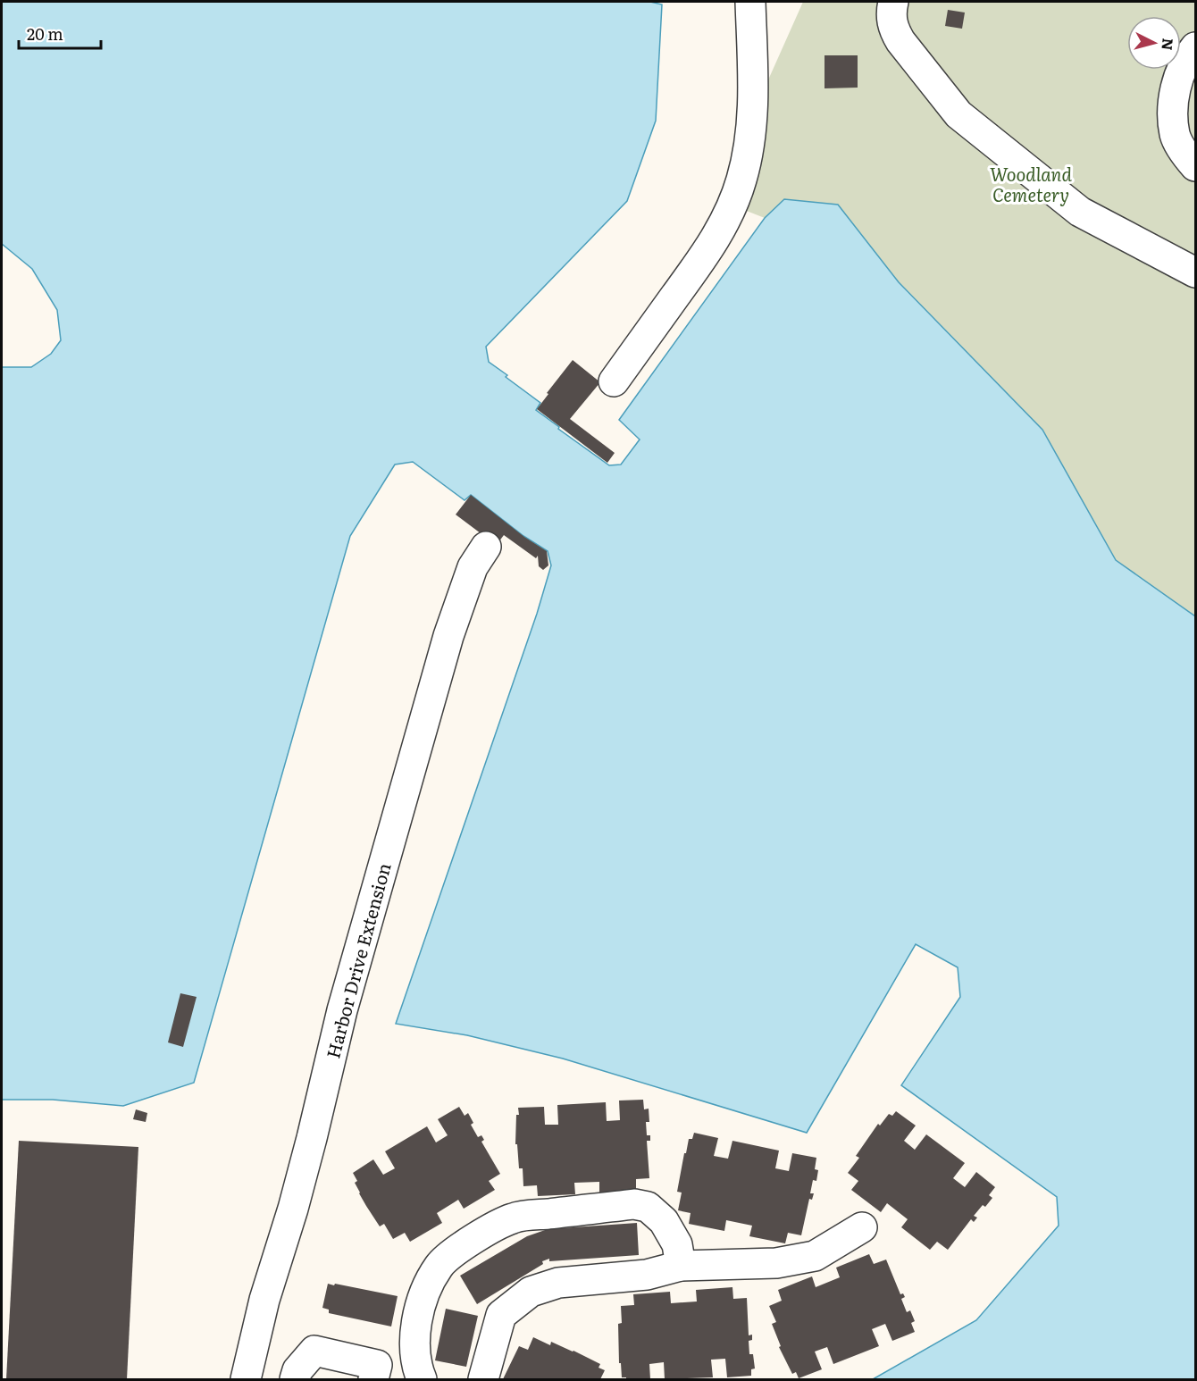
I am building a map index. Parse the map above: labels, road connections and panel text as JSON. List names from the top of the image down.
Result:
{
  "streets": {
    "lane": ["Harbor Drive Extension"]
  },
  "parks": ["Woodland Cemetery"],
  "scale_bar": "20 m",
  "north": "right"
}
